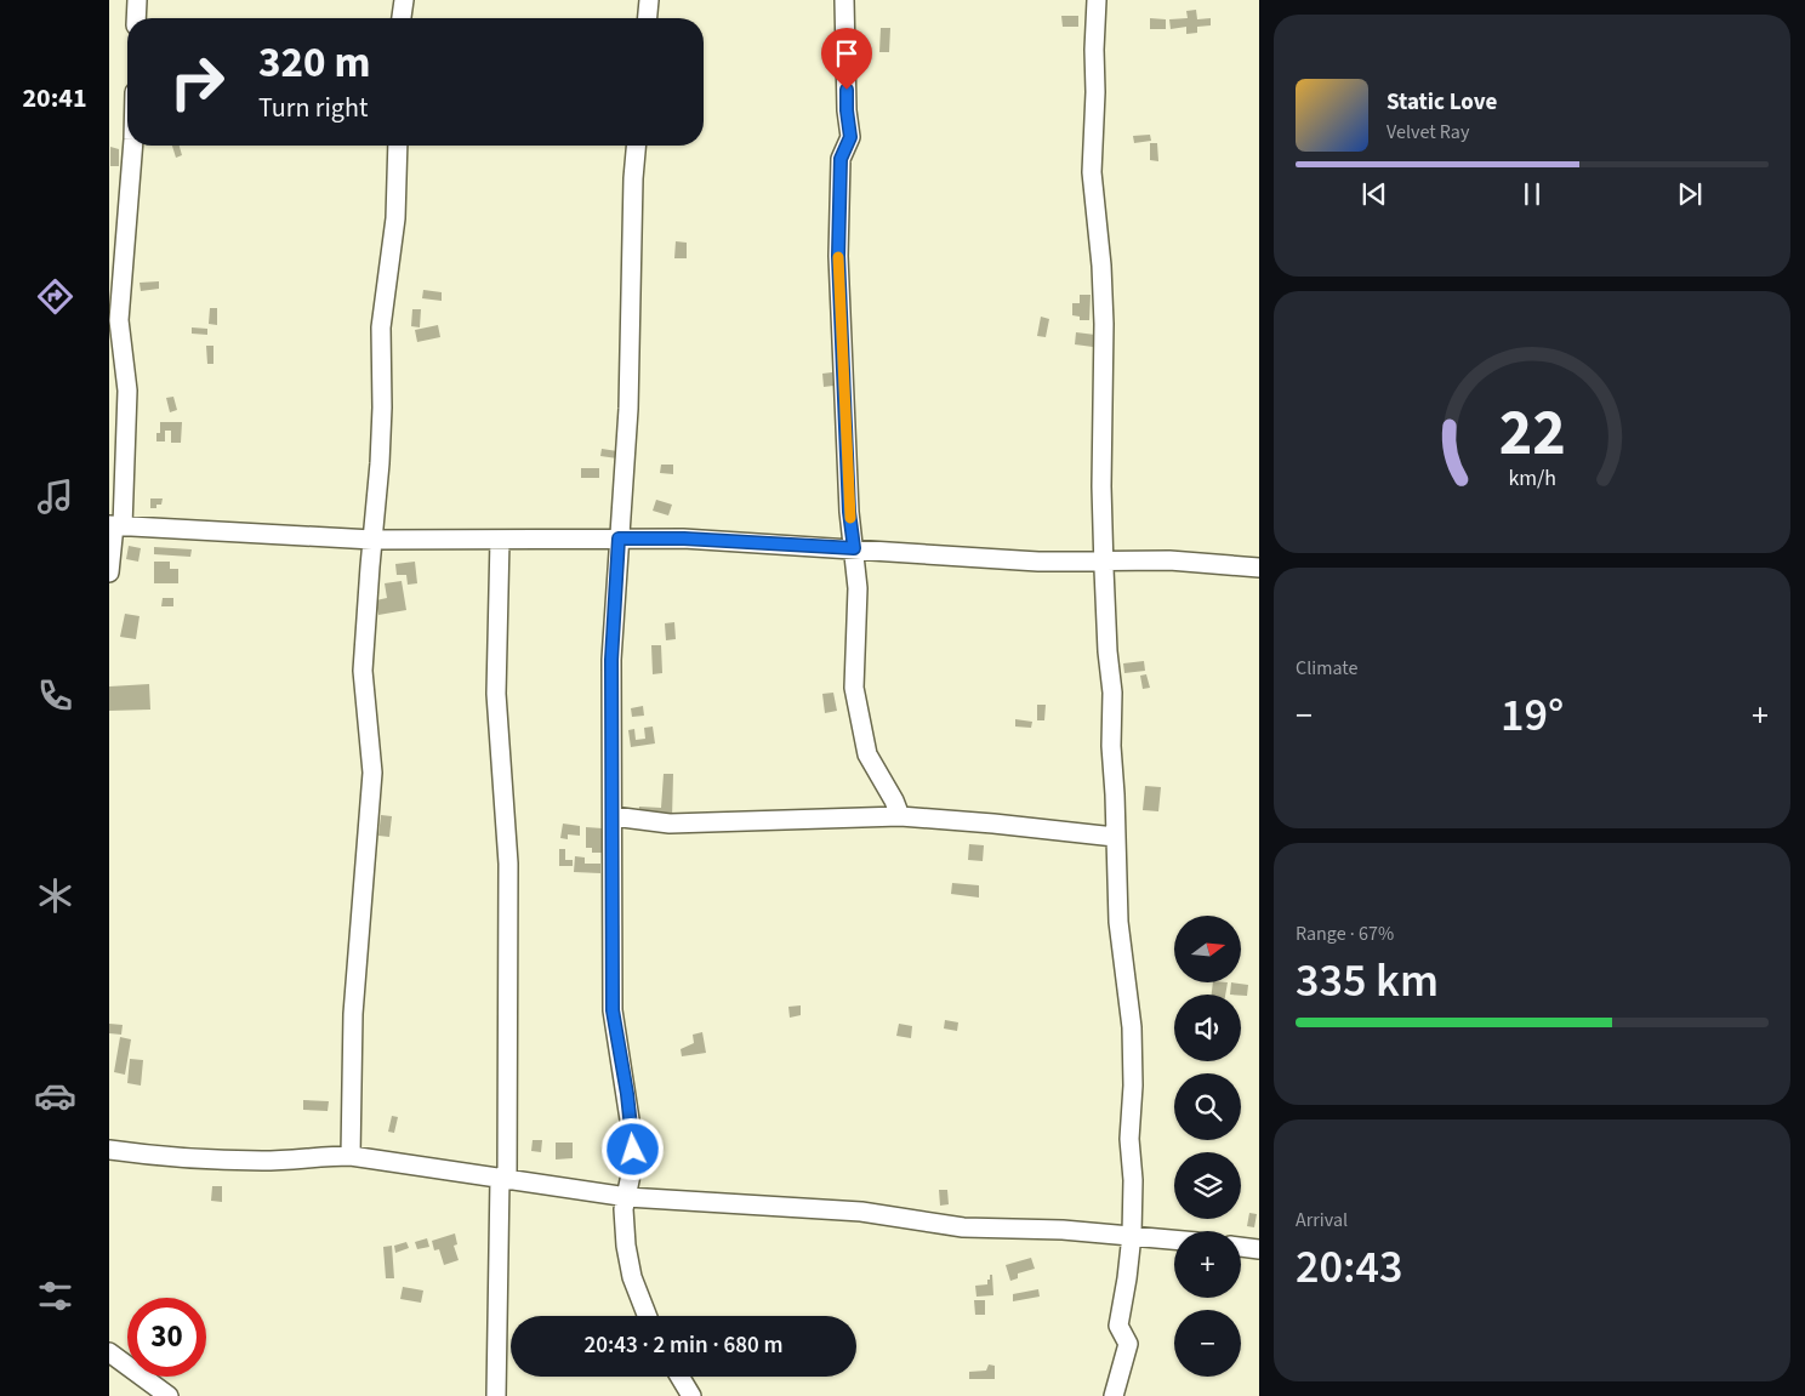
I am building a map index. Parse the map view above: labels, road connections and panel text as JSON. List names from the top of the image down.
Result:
{
  "north": "right",
  "page": {
    "tabs": "20:41",
    "turn": ["320 m", "Turn right"],
    "song": ["Static Love", "Velvet Ray"],
    "tile": [
      "Climate",
      ["Range · 67%", "335 km"],
      ["Arrival", "20:43"]
    ],
    "heat": ["−", "19°", "+"],
    "map_buttons": ["+", "−"],
    "limit": "30",
    "trip": "20:43 · 2 min · 680 m",
    "gauge": ["22", "km/h"]
  }
}
